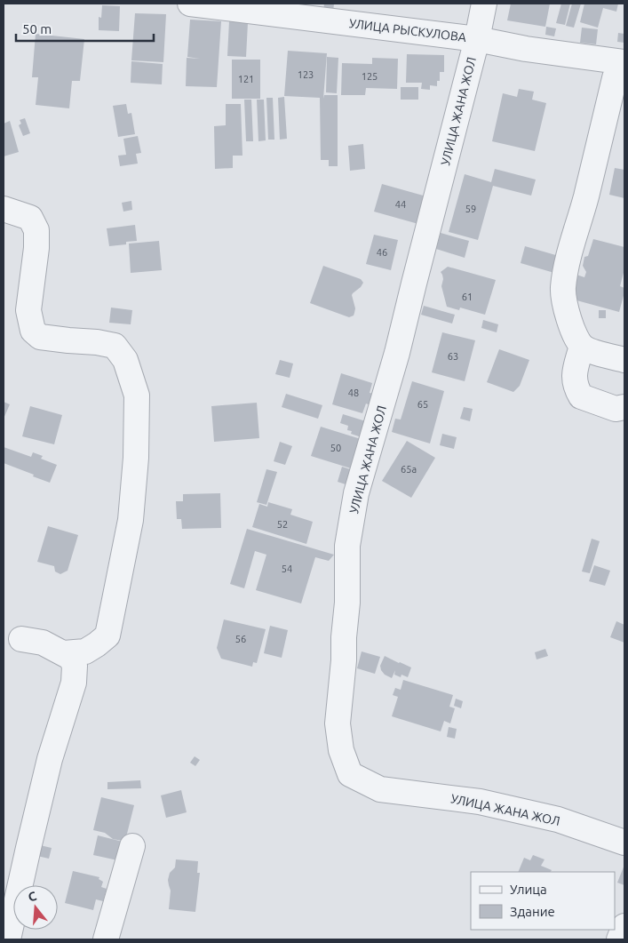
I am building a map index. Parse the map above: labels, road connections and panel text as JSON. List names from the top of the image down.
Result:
{
  "streets": {
    "street": ["УЛИЦА РЫСКУЛОВА", "УЛИЦА ЖАНА ЖОЛ"]
  },
  "crossings": [
    ["УЛИЦА РЫСКУЛОВА", "УЛИЦА ЖАНА ЖОЛ"]
  ],
  "house_numbers": [
    "123",
    "125",
    "121",
    "44",
    "59",
    "46",
    "61",
    "63",
    "48",
    "65",
    "50",
    "65а",
    "52",
    "54",
    "56"
  ],
  "legend": ["Улица", "Здание"],
  "scale_bar": "50 m",
  "north": "top"
}
